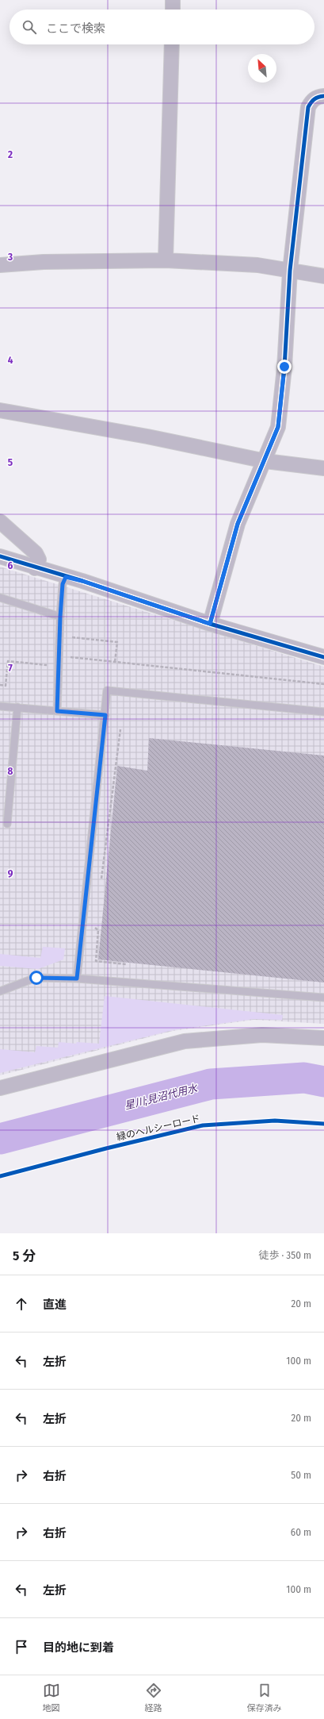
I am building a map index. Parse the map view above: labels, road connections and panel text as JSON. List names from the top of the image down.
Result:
{
  "streets": {
    "cycle path": ["緑のヘルシーロード"]
  },
  "water": ["星川;見沼代用水"],
  "north": "top left",
  "page": {
    "search": "ここで検索",
    "heading": ["5 分", "徒歩 · 350 m"],
    "list": [
      ["直進", "20 m"],
      ["左折", "100 m"],
      ["左折", "20 m"],
      ["右折", "50 m"],
      ["右折", "60 m"],
      ["左折", "100 m"],
      "目的地に到着"
    ],
    "nav": ["地図", "経路", "保存済み"]
  },
  "grid": {
    "rows": [
      "2",
      "3",
      "4",
      "5",
      "6",
      "7",
      "8",
      "9"
    ]
  }
}
